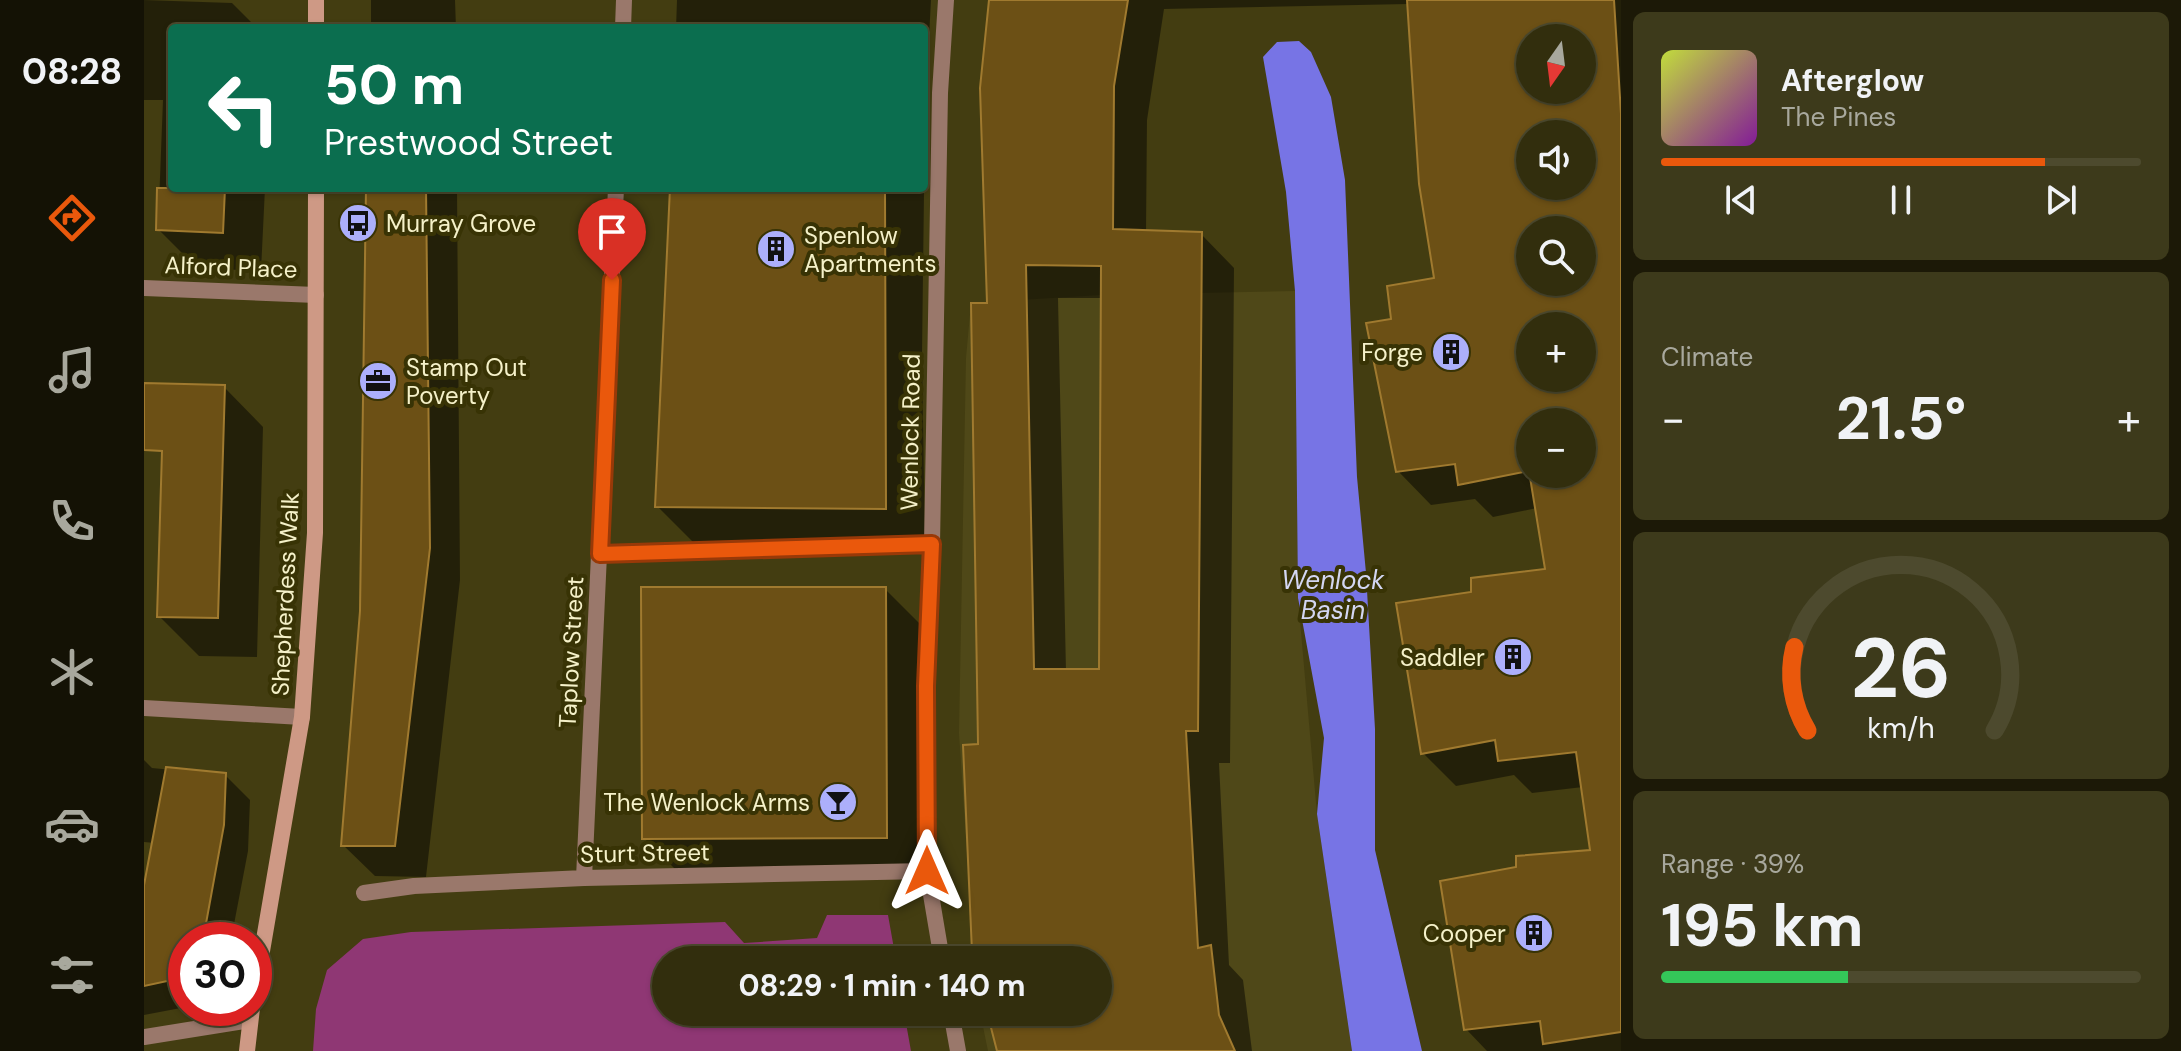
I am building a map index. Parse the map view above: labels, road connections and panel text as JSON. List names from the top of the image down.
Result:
{
  "streets": {
    "main road": ["Shepherdess Walk"],
    "street": [
      "Alford Place",
      "Wenlock Road",
      "Taplow Street",
      "Sturt Street"
    ]
  },
  "crossings": [
    ["Alford Place", "Shepherdess Walk"],
    ["Wenlock Road", "Sturt Street"],
    ["Taplow Street", "Sturt Street"]
  ],
  "water": ["Wenlock Basin"],
  "places": {
    "bus stop": ["Murray Grove"],
    "building": [
      "Spenlow Apartments",
      "Forge",
      "Saddler",
      "Cooper"
    ],
    "office": ["Stamp Out Poverty"],
    "bar": ["The Wenlock Arms"]
  },
  "north": "bottom",
  "page": {
    "tabs": "08:28",
    "map_buttons": ["+", "−"],
    "turn": ["50 m", "Prestwood Street"],
    "song": ["Afterglow", "The Pines"],
    "tile": [
      "Climate",
      ["Range · 39%", "195 km"]
    ],
    "heat": ["−", "21.5°", "+"],
    "limit": "30",
    "trip": "08:29 · 1 min · 140 m",
    "gauge": ["26", "km/h"]
  }
}
